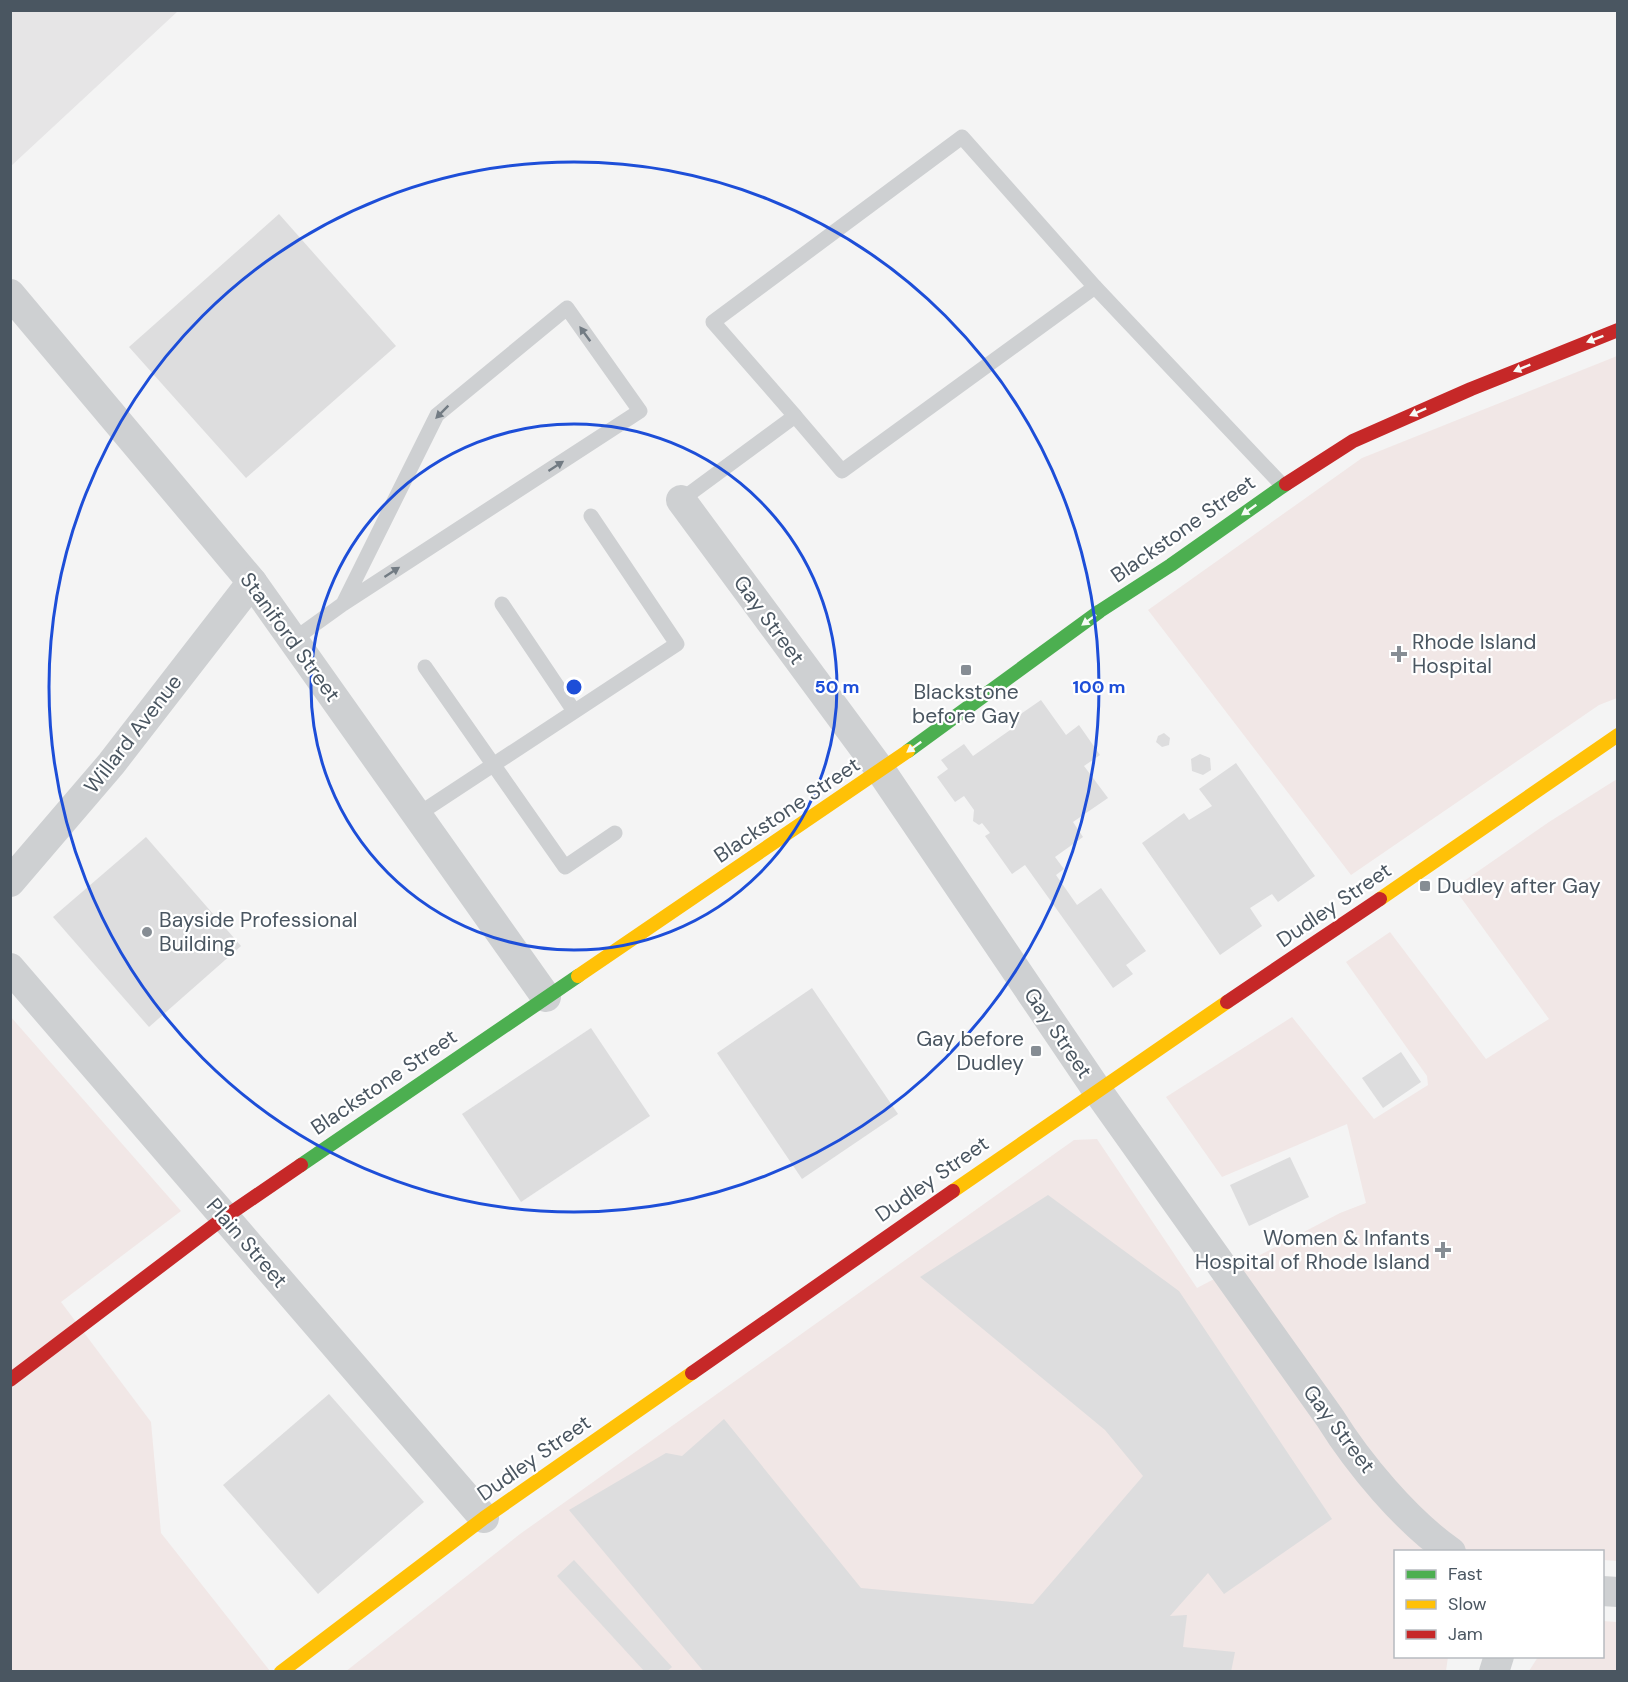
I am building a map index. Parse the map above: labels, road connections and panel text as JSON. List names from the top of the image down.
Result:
{
  "streets": {
    "street": [
      "Blackstone Street",
      "Gay Street",
      "Staniford Street",
      "Willard Avenue",
      "Dudley Street",
      "Plain Street"
    ]
  },
  "crossings": [
    ["Blackstone Street", "Gay Street"],
    ["Blackstone Street", "Staniford Street"],
    ["Blackstone Street", "Plain Street"],
    ["Gay Street", "Dudley Street"],
    ["Staniford Street", "Willard Avenue"],
    ["Dudley Street", "Plain Street"]
  ],
  "one_way": ["Blackstone Street"],
  "places": {
    "health": ["Rhode Island Hospital", "Women & Infants Hospital of Rhode Island"],
    "transit": ["Blackstone before Gay", "Dudley after Gay", "Gay before Dudley"],
    "other": ["Bayside Professional Building"]
  },
  "legend": ["Fast", "Slow", "Jam"],
  "rings": ["50 m", "100 m"]
}
